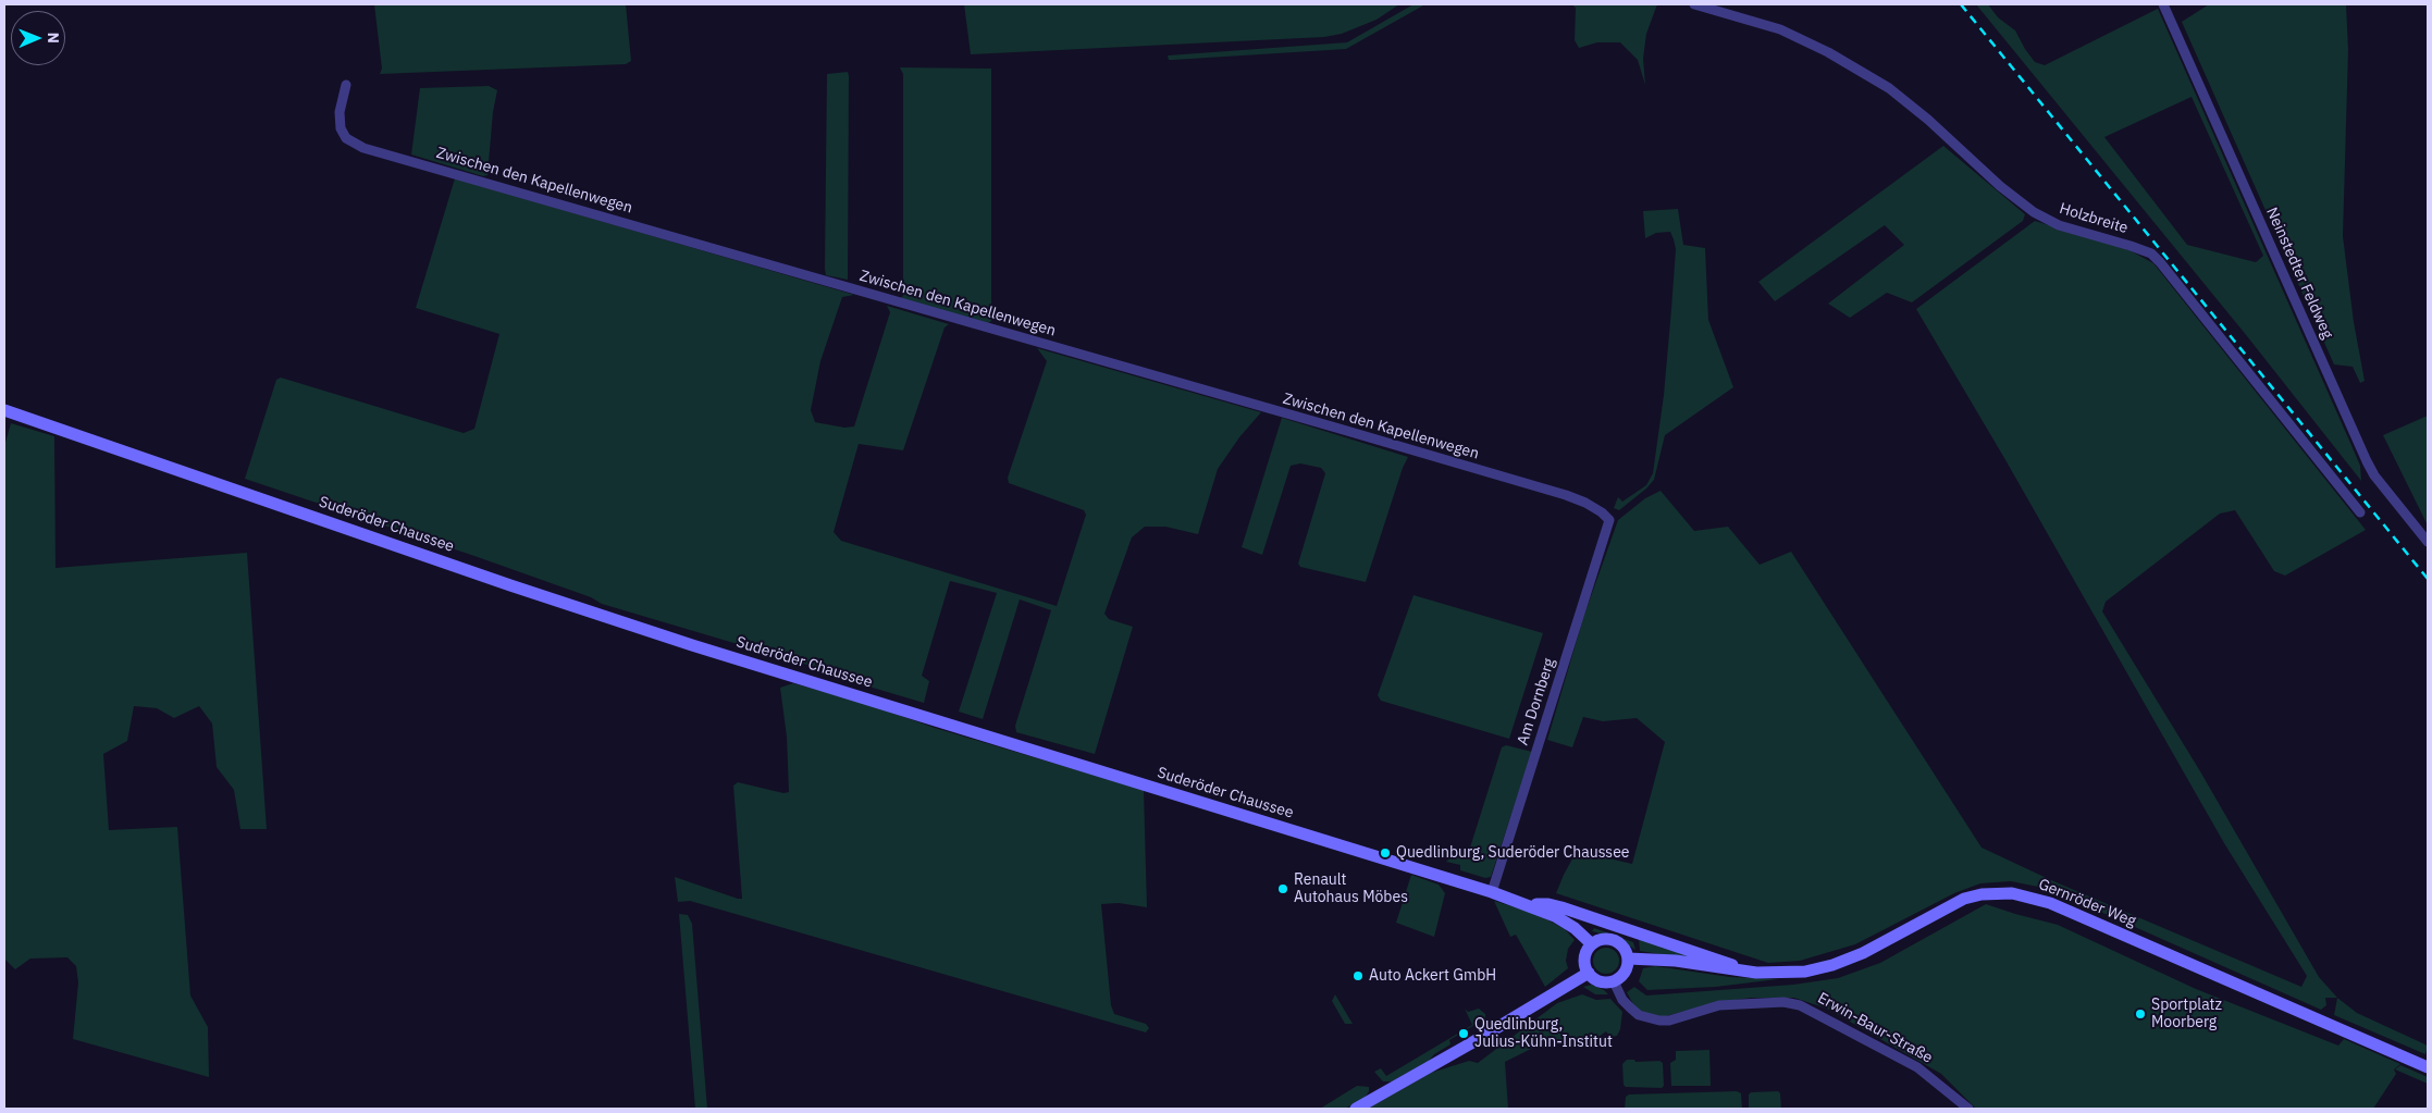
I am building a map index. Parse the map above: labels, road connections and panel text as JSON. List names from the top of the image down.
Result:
{
  "streets": {
    "street": [
      "Zwischen den Kapellenwegen",
      "Holzbreite",
      "Neinstedter Feldweg",
      "Suderöder Chaussee",
      "Am Dornberg",
      "Gernröder Weg",
      "Erwin-Baur-Straße"
    ]
  },
  "crossings": [
    ["Zwischen den Kapellenwegen", "Am Dornberg"],
    ["Suderöder Chaussee", "Am Dornberg"],
    ["Suderöder Chaussee", "Gernröder Weg"],
    ["Suderöder Chaussee", "Erwin-Baur-Straße"],
    ["Gernröder Weg", "Erwin-Baur-Straße"]
  ],
  "places": [
    "Quedlinburg, Suderöder Chaussee",
    "Renault Autohaus Möbes",
    "Auto Ackert GmbH",
    "Sportplatz Moorberg",
    "Quedlinburg, Julius-Kühn-Institut"
  ],
  "north": "right"
}
